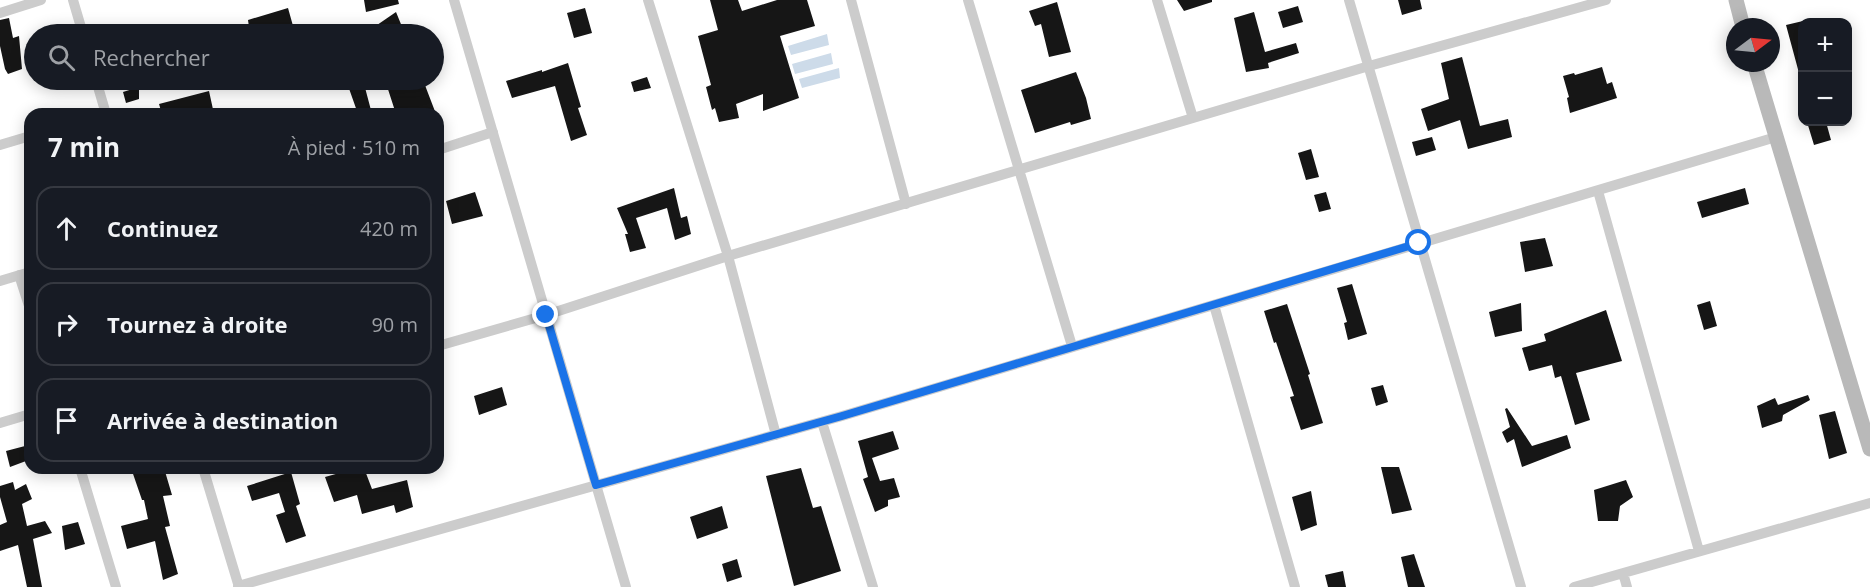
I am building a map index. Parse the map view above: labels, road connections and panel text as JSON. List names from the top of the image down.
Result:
{
  "north": "right",
  "page": {
    "map_buttons": ["+", "−"],
    "search": "Rechercher",
    "heading": ["7 min", "À pied · 510 m"],
    "list": [
      ["Continuez", "420 m"],
      ["Tournez à droite", "90 m"],
      "Arrivée à destination"
    ]
  }
}
